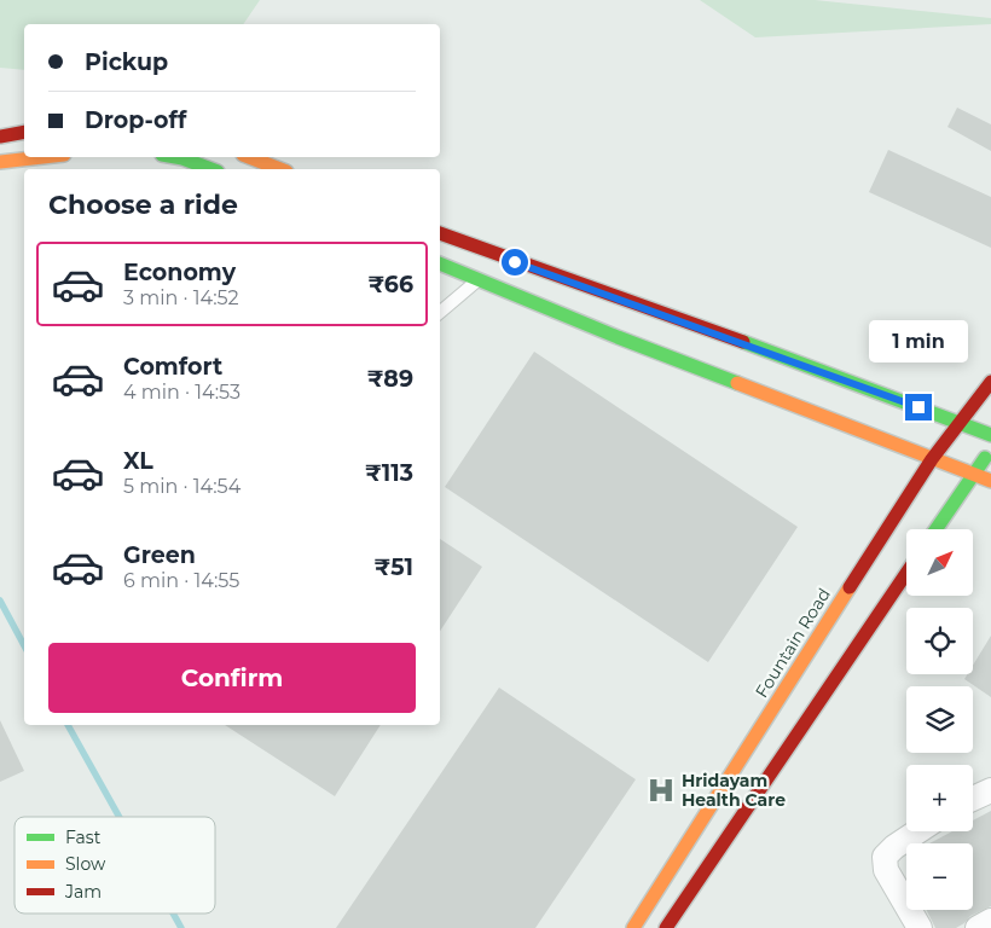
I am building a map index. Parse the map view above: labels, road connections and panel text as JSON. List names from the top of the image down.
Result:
{
  "streets": {
    "street": ["Fountain Road"]
  },
  "places": {
    "hospital": ["Hridayam Health Care"]
  },
  "legend": ["Fast", "Slow", "Jam"],
  "north": "top right",
  "page": {
    "banner": ["Pickup", "Drop-off"],
    "heading": "Choose a ride",
    "list": [
      {
        "name": "Economy",
        "note": "3 min · 14:52",
        "value": "₹66"
      },
      {
        "name": "Comfort",
        "note": "4 min · 14:53",
        "value": "₹89"
      },
      {
        "name": "XL",
        "note": "5 min · 14:54",
        "value": "₹113"
      },
      {
        "name": "Green",
        "note": "6 min · 14:55",
        "value": "₹51"
      }
    ],
    "bubble": "1 min",
    "map_buttons": ["+", "−"],
    "buttons": "Confirm"
  }
}
